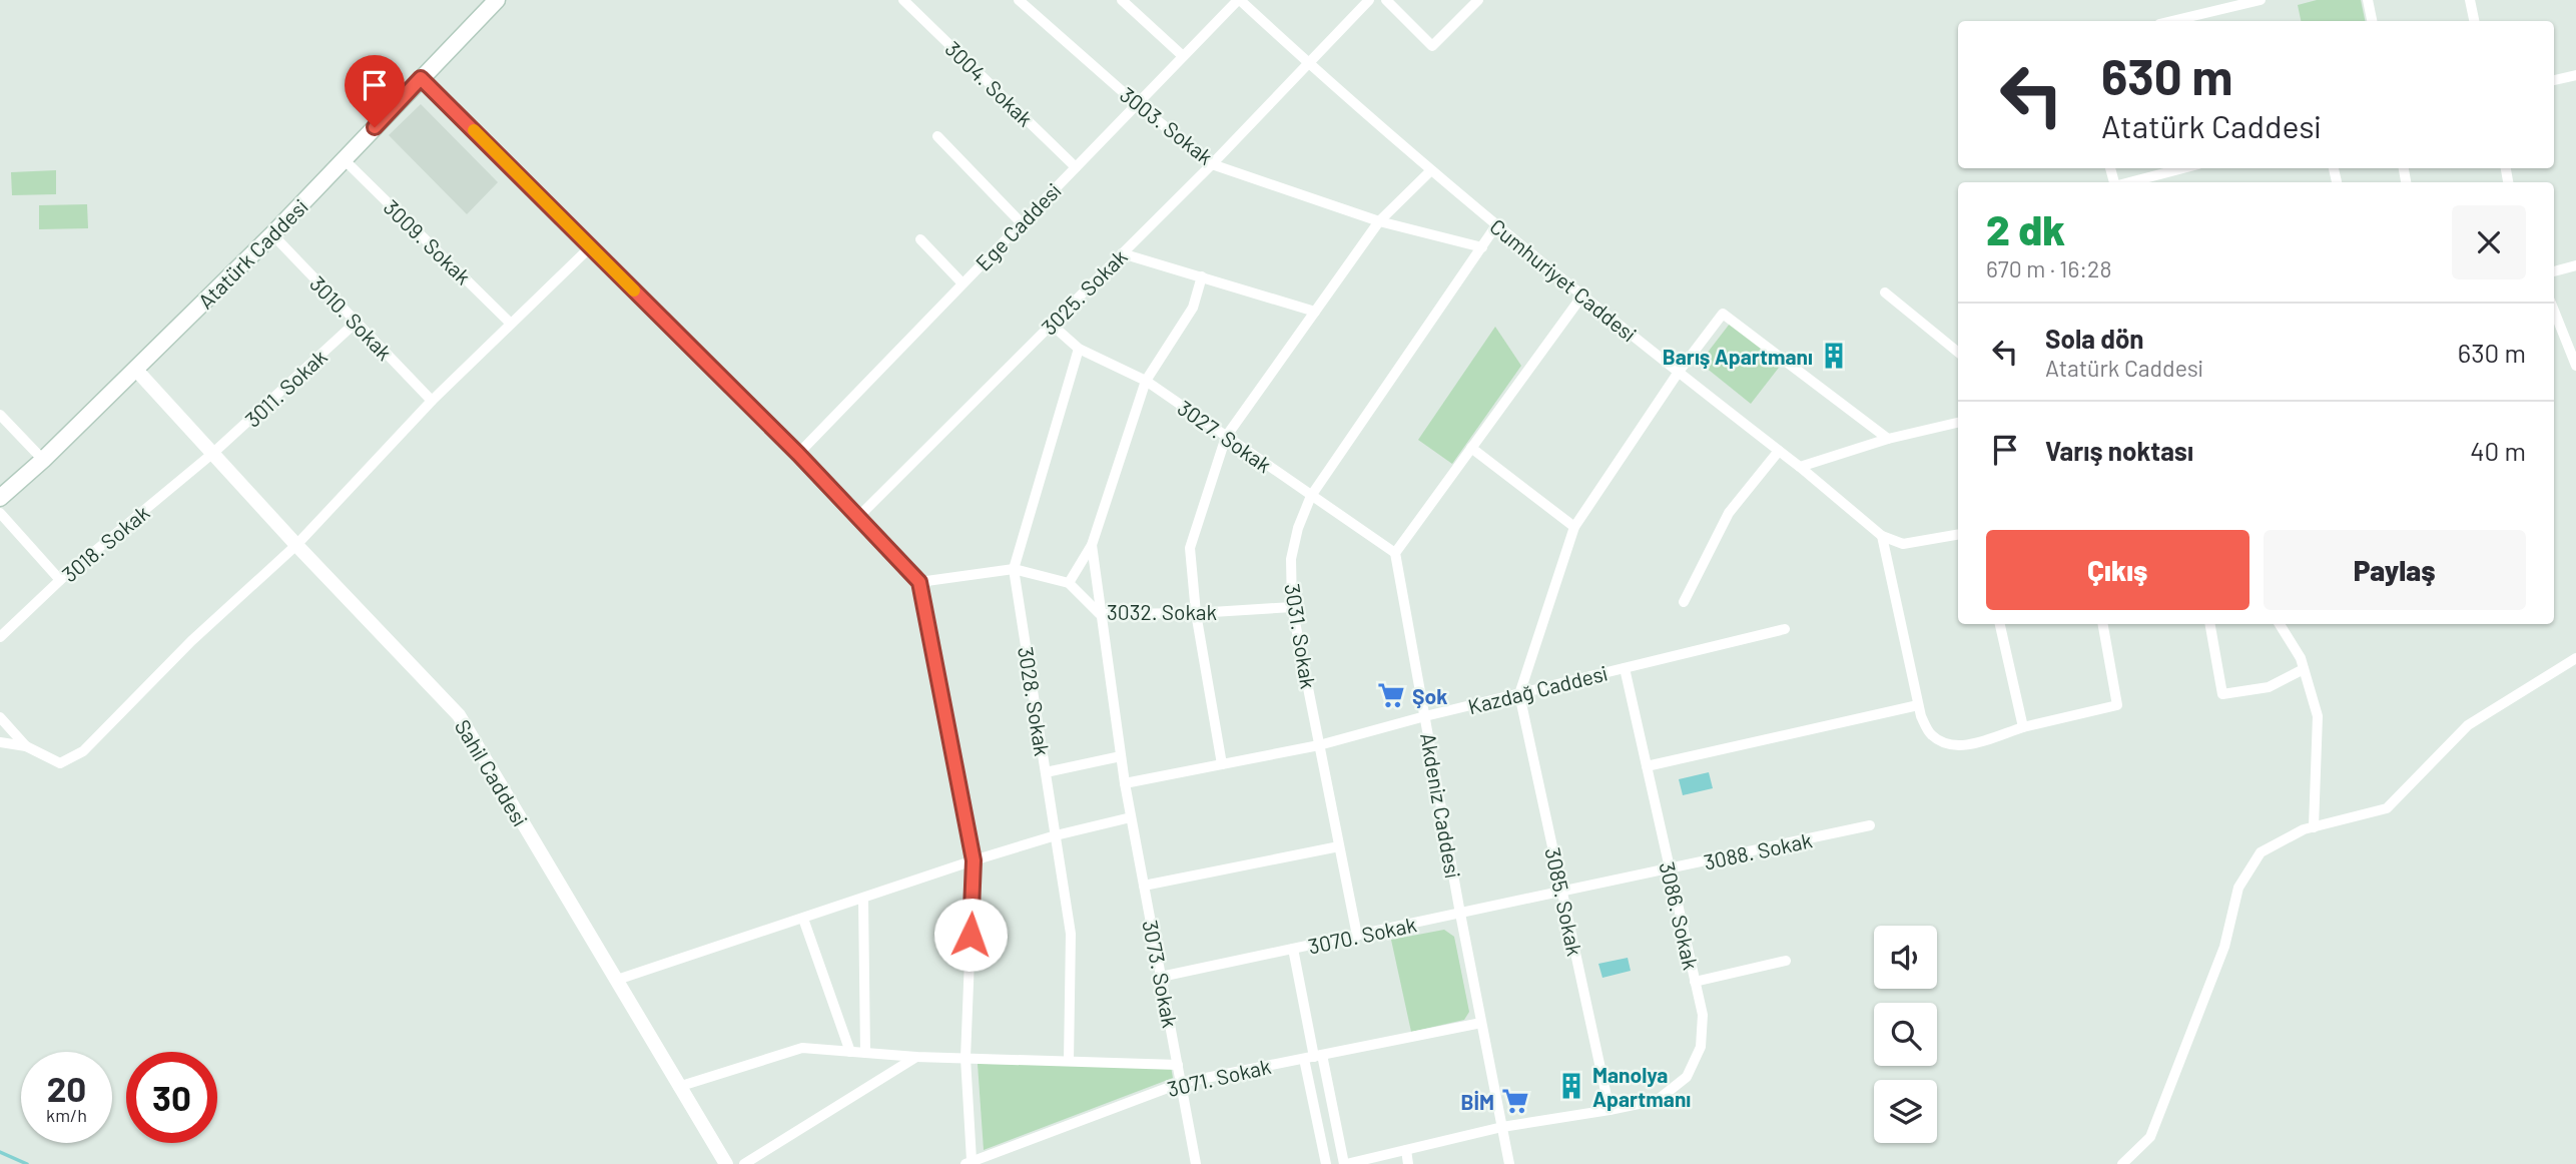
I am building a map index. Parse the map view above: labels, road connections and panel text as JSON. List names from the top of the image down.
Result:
{
  "streets": {
    "main road": ["Atatürk Caddesi"],
    "street": [
      "3004. Sokak",
      "3003. Sokak",
      "Ege Caddesi",
      "3009. Sokak",
      "Cumhuriyet Caddesi",
      "3025. Sokak",
      "3010. Sokak",
      "3011. Sokak",
      "3027. Sokak",
      "3018. Sokak",
      "3032. Sokak",
      "3031. Sokak",
      "Kazdağ Caddesi",
      "3028. Sokak",
      "Sahil Caddesi",
      "Akdeniz Caddesi",
      "3088. Sokak",
      "3085. Sokak",
      "3086. Sokak",
      "3070. Sokak",
      "3073. Sokak",
      "3071. Sokak"
    ]
  },
  "crossings": [
    ["3004. Sokak", "Ege Caddesi"],
    ["3003. Sokak", "Ege Caddesi"],
    ["3003. Sokak", "3025. Sokak"],
    ["3003. Sokak", "3031. Sokak"],
    ["Ege Caddesi", "Cumhuriyet Caddesi"],
    ["3009. Sokak", "Atatürk Caddesi"],
    ["Atatürk Caddesi", "3010. Sokak"],
    ["Atatürk Caddesi", "Sahil Caddesi"],
    ["Cumhuriyet Caddesi", "3025. Sokak"],
    ["Cumhuriyet Caddesi", "3031. Sokak"],
    ["3025. Sokak", "3027. Sokak"],
    ["3010. Sokak", "3011. Sokak"],
    ["3011. Sokak", "3018. Sokak"],
    ["3011. Sokak", "Sahil Caddesi"],
    ["3027. Sokak", "3031. Sokak"],
    ["3027. Sokak", "3028. Sokak"],
    ["3027. Sokak", "Akdeniz Caddesi"],
    ["3018. Sokak", "Sahil Caddesi"],
    ["3032. Sokak", "3031. Sokak"],
    ["3032. Sokak", "3073. Sokak"],
    ["3031. Sokak", "Kazdağ Caddesi"],
    ["3031. Sokak", "3070. Sokak"],
    ["Kazdağ Caddesi", "Akdeniz Caddesi"],
    ["Kazdağ Caddesi", "3085. Sokak"],
    ["Kazdağ Caddesi", "3086. Sokak"],
    ["Kazdağ Caddesi", "3073. Sokak"],
    ["Akdeniz Caddesi", "3086. Sokak"],
    ["Akdeniz Caddesi", "3070. Sokak"],
    ["Akdeniz Caddesi", "3071. Sokak"],
    ["3088. Sokak", "3085. Sokak"],
    ["3088. Sokak", "3086. Sokak"],
    ["3088. Sokak", "3070. Sokak"],
    ["3085. Sokak", "3086. Sokak"],
    ["3085. Sokak", "3070. Sokak"],
    ["3070. Sokak", "3073. Sokak"],
    ["3073. Sokak", "3071. Sokak"]
  ],
  "places": {
    "building": ["Barış Apartmanı", "Manolya Apartmanı"],
    "supermarket": ["Şok", "BİM"]
  },
  "page": {
    "turn": ["630 m", "Atatürk Caddesi"],
    "heading": ["2 dk", "670 m · 16:28"],
    "list": [
      {
        "name": "Sola dön",
        "note": "Atatürk Caddesi",
        "value": "630 m"
      },
      {
        "name": "Varış noktası",
        "value": "40 m"
      }
    ],
    "buttons": ["Çıkış", "Paylaş"],
    "speed": "20 km/h",
    "limit": "30"
  }
}
